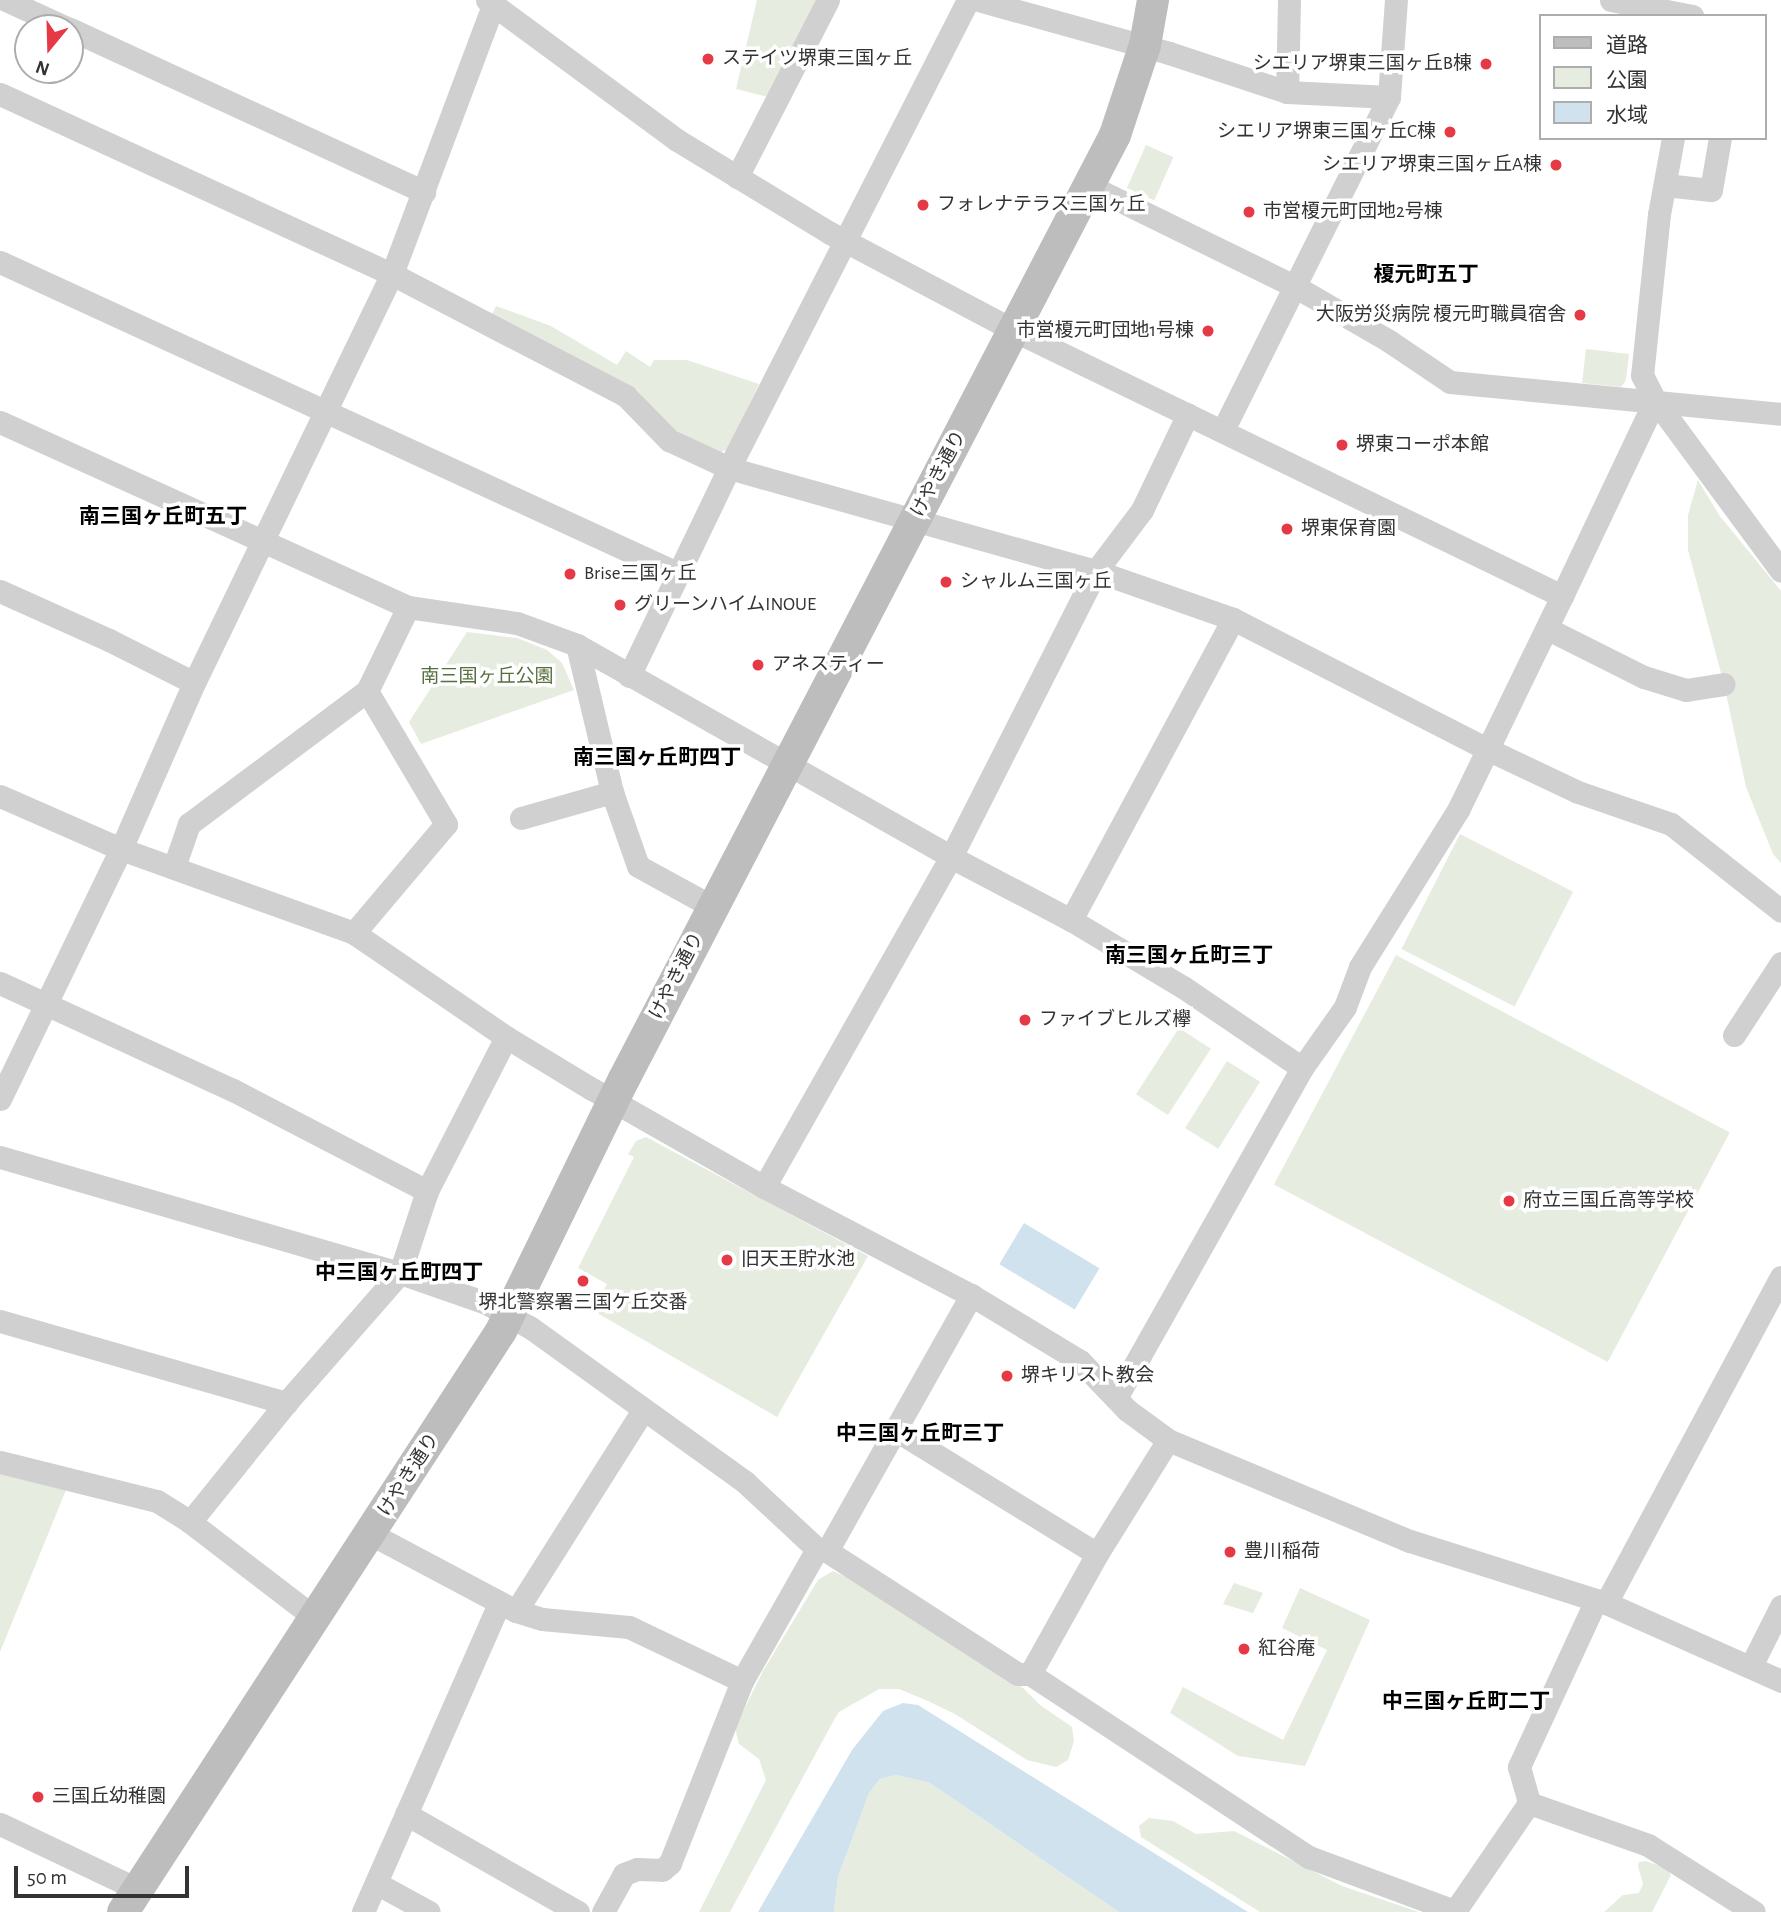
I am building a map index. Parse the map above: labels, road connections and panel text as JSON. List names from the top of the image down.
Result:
{
  "streets": {
    "street": ["けやき通り"]
  },
  "districts": [
    "榎元町五丁",
    "南三国ヶ丘町五丁",
    "南三国ヶ丘町四丁",
    "南三国ヶ丘町三丁",
    "中三国ヶ丘町四丁",
    "中三国ヶ丘町三丁",
    "中三国ヶ丘町二丁"
  ],
  "parks": ["南三国ヶ丘公園"],
  "places": [
    "ステイツ堺東三国ヶ丘",
    "シエリア堺東三国ヶ丘B棟",
    "シエリア堺東三国ヶ丘C棟",
    "シエリア堺東三国ヶ丘A棟",
    "フォレナテラス三国ヶ丘",
    "市営榎元町団地2号棟",
    "大阪労災病院 榎元町職員宿舎",
    "市営榎元町団地1号棟",
    "堺東コーポ本館",
    "堺東保育園",
    "Brise三国ヶ丘",
    "シャルム三国ヶ丘",
    "グリーンハイムINOUE",
    "アネスティー",
    "ファイブヒルズ欅",
    "府立三国丘高等学校",
    "旧天王貯水池",
    "堺北警察署三国ケ丘交番",
    "堺キリスト教会",
    "豊川稲荷",
    "紅谷庵",
    "三国丘幼稚園"
  ],
  "legend": ["道路", "公園", "水域"],
  "scale_bar": "50 m",
  "north": "bottom"
}
